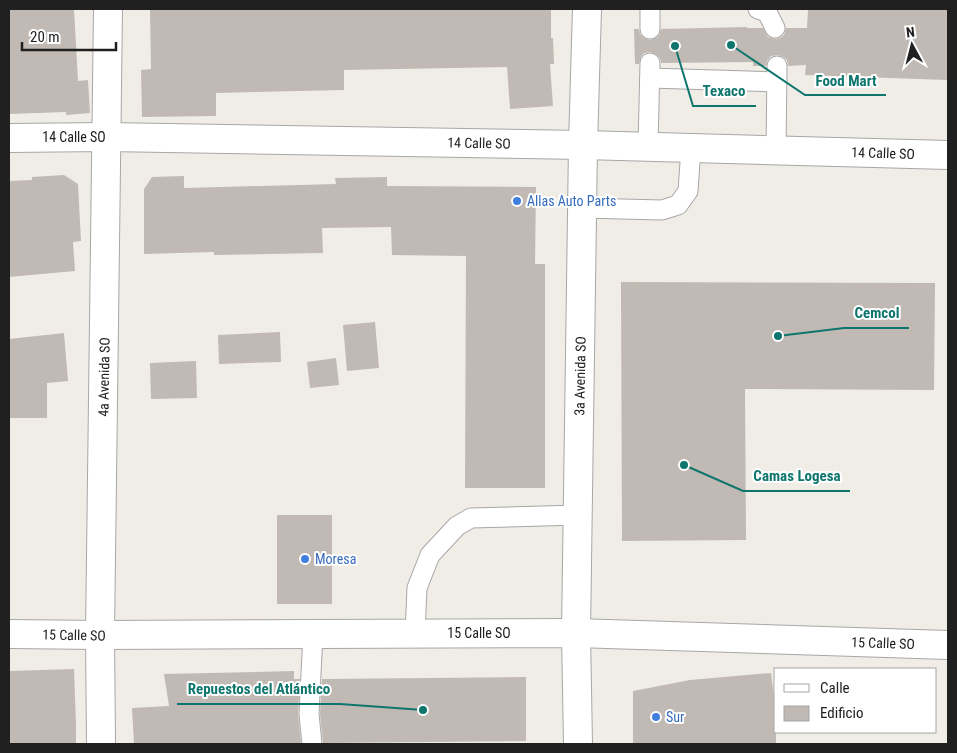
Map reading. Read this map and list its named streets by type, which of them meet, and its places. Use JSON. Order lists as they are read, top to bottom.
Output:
{
  "streets": {
    "street": [
      "14 Calle SO",
      "3a Avenida SO",
      "4a Avenida SO",
      "15 Calle SO"
    ]
  },
  "crossings": [
    ["14 Calle SO", "3a Avenida SO"],
    ["14 Calle SO", "4a Avenida SO"],
    ["3a Avenida SO", "15 Calle SO"],
    ["4a Avenida SO", "15 Calle SO"]
  ],
  "places": [
    "Food Mart",
    "Texaco",
    "Allas Auto Parts",
    "Cemcol",
    "Camas Logesa",
    "Moresa",
    "Repuestos del Atlántico",
    "Sur"
  ],
  "legend": ["Calle", "Edificio"],
  "scale_bar": "20 m",
  "north": "top"
}
